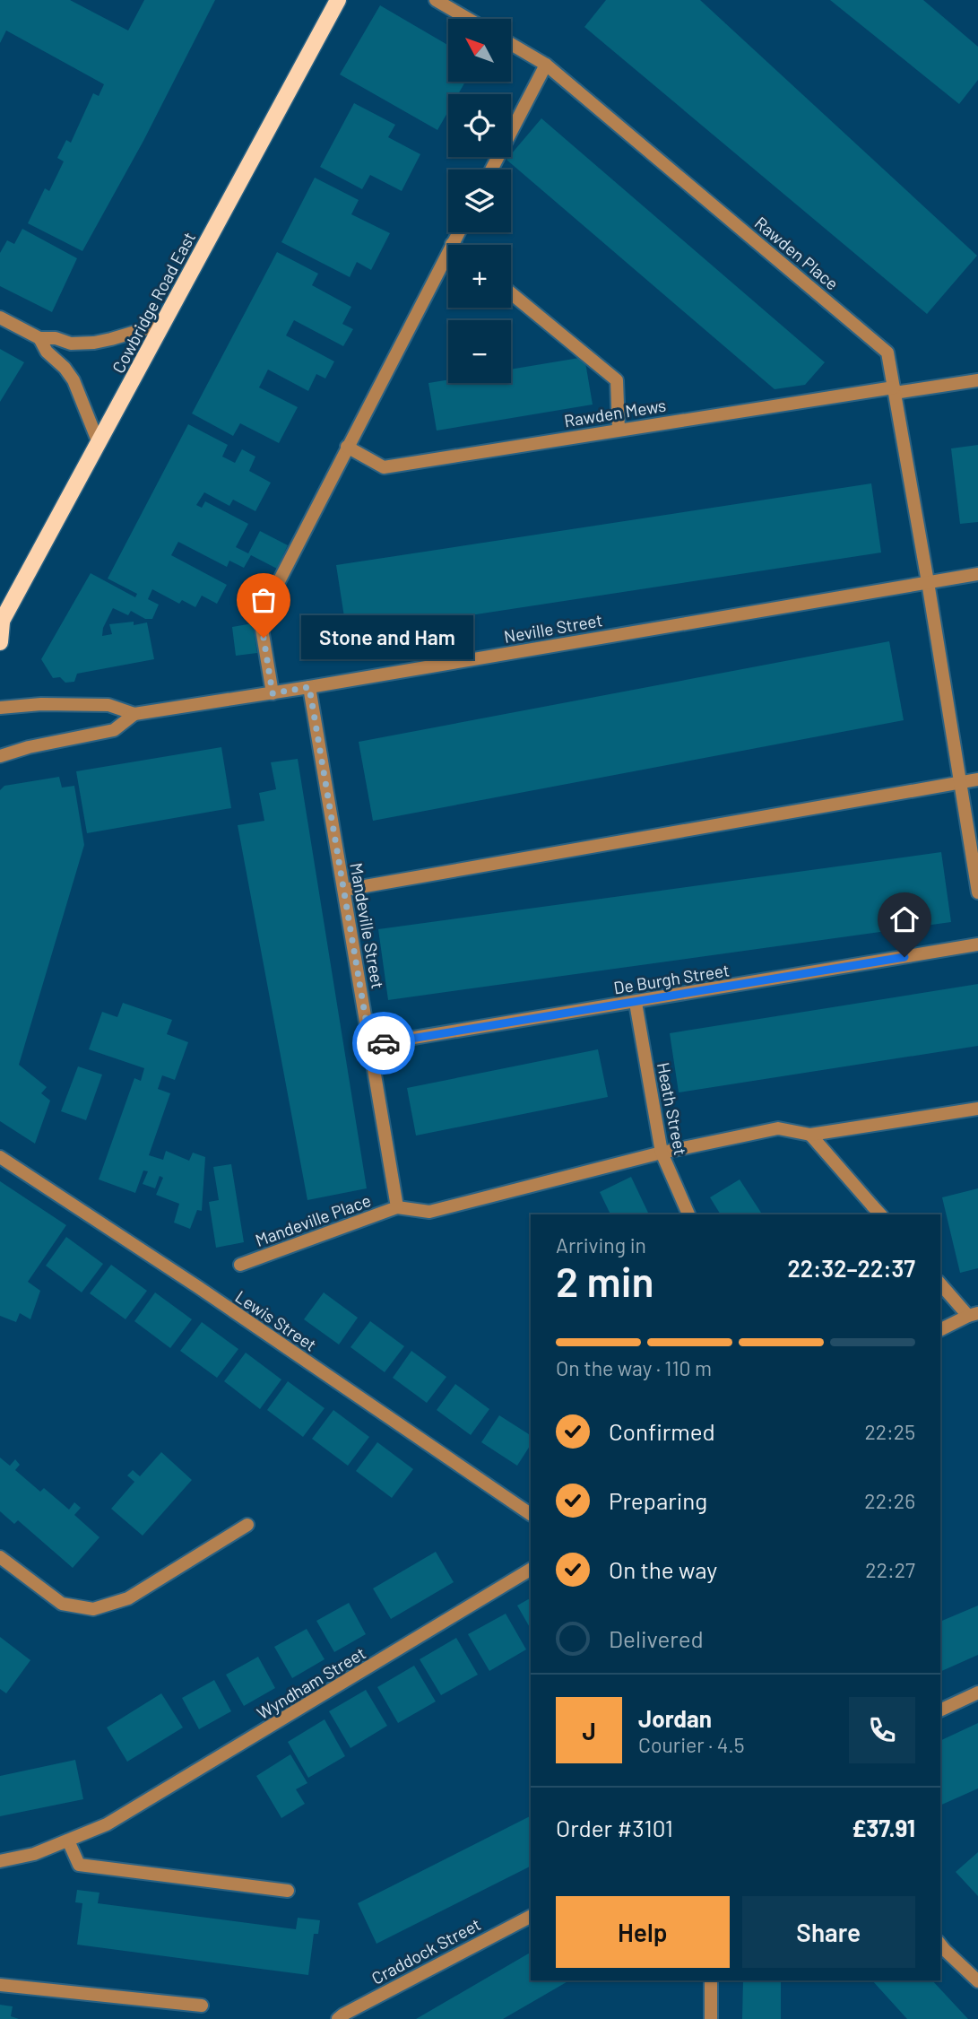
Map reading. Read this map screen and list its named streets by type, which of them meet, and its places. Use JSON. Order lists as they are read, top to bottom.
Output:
{
  "streets": {
    "main road": ["Cowbridge Road East"],
    "street": [
      "Rawden Place",
      "Rawden Mews",
      "Neville Street",
      "Mandeville Street",
      "De Burgh Street",
      "Heath Street",
      "Mandeville Place",
      "Lewis Street",
      "Wyndham Street",
      "Craddock Street"
    ]
  },
  "crossings": [
    ["Rawden Place", "Rawden Mews"],
    ["Rawden Place", "Neville Street"],
    ["Neville Street", "Mandeville Street"],
    ["Mandeville Street", "De Burgh Street"],
    ["Mandeville Street", "Mandeville Place"],
    ["De Burgh Street", "Heath Street"]
  ],
  "places": ["Stone and Ham"],
  "north": "top left",
  "page": {
    "map_buttons": ["+", "−"],
    "bubble": "Stone and Ham",
    "heading": ["2 min", "Arriving in", "22:32–22:37"],
    "panel": [
      "Jordan",
      "Courier · 4.5",
      "Order #3101",
      "£37.91"
    ],
    "bar": "On the way · 110 m",
    "list": [
      ["Confirmed", "22:25"],
      ["Preparing", "22:26"],
      ["On the way", "22:27"],
      "Delivered"
    ],
    "round": "J",
    "buttons": ["Help", "Share"]
  }
}
